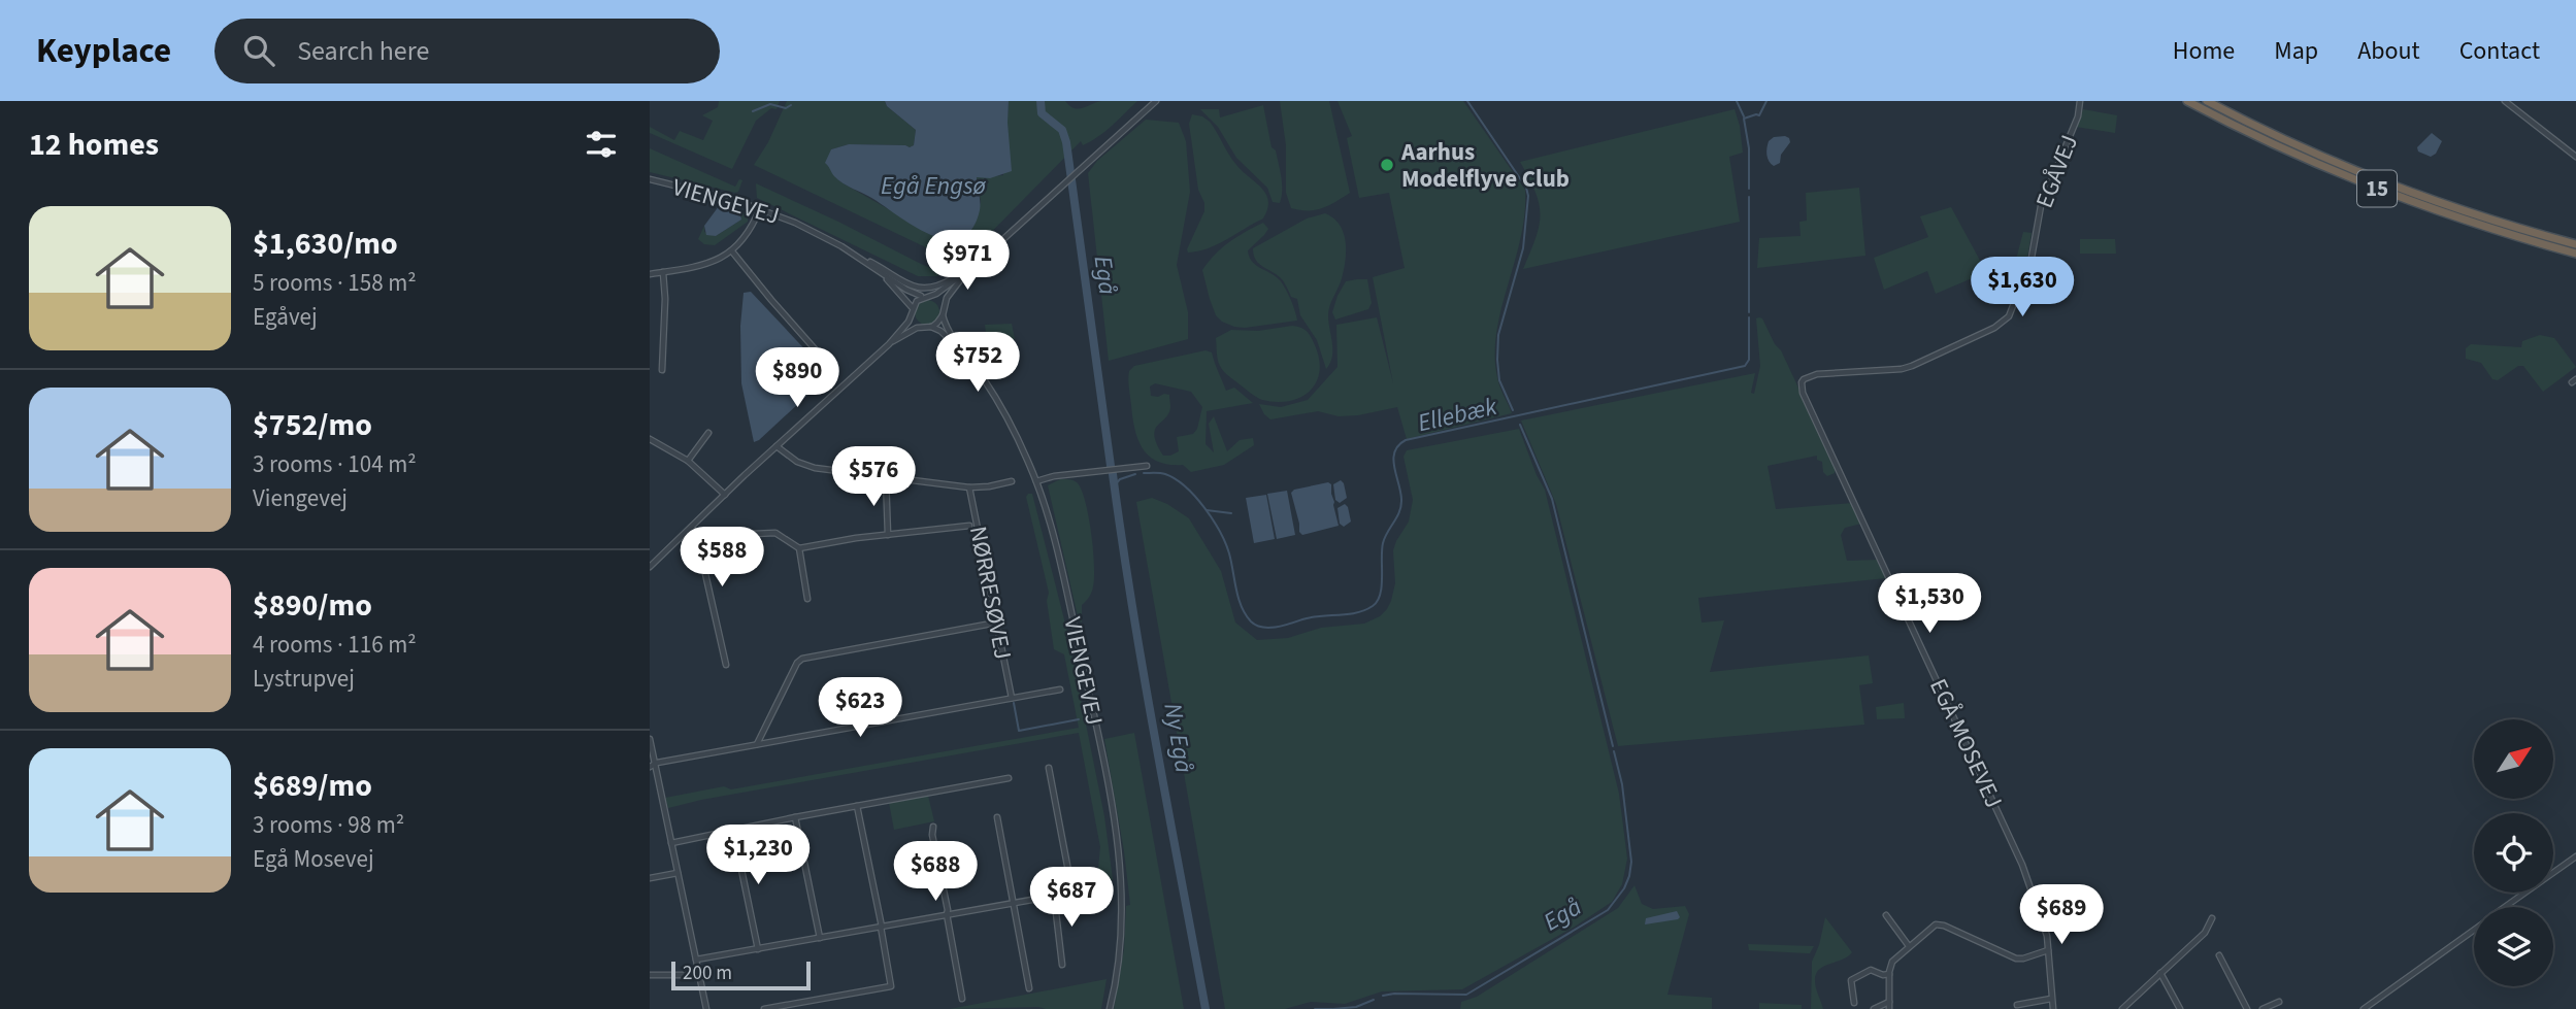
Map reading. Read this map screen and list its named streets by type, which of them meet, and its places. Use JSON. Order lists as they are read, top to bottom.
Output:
{
  "streets": {
    "highway": ["15"],
    "street": [
      "EGÅVEJ",
      "VIENGEVEJ",
      "NØRRESØVEJ",
      "EGÅ MOSEVEJ"
    ]
  },
  "crossings": [
    ["EGÅVEJ", "EGÅ MOSEVEJ"]
  ],
  "water": [
    "Egå Engsø",
    "Egå",
    "Ellebæk",
    "Ny Egå"
  ],
  "places": ["Aarhus Modelflyve Club"],
  "scale_bar": "200 m",
  "north": "top right",
  "page": {
    "header": "Keyplace",
    "search": "Search here",
    "nav": [
      "Home",
      "Map",
      "About",
      "Contact"
    ],
    "heading": "12 homes",
    "list": [
      {
        "name": "$1,630/mo",
        "note": "5 rooms · 158 m² · Egåvej"
      },
      {
        "name": "$752/mo",
        "note": "3 rooms · 104 m² · Viengevej"
      },
      {
        "name": "$890/mo",
        "note": "4 rooms · 116 m² · Lystrupvej"
      },
      {
        "name": "$689/mo",
        "note": "3 rooms · 98 m² · Egå Mosevej"
      }
    ],
    "price": [
      "$971",
      "$1,630",
      "$752",
      "$890",
      "$576",
      "$588",
      "$1,530",
      "$623",
      "$1,230",
      "$688",
      "$687",
      "$689"
    ],
    "scale": "200 m"
  }
}
